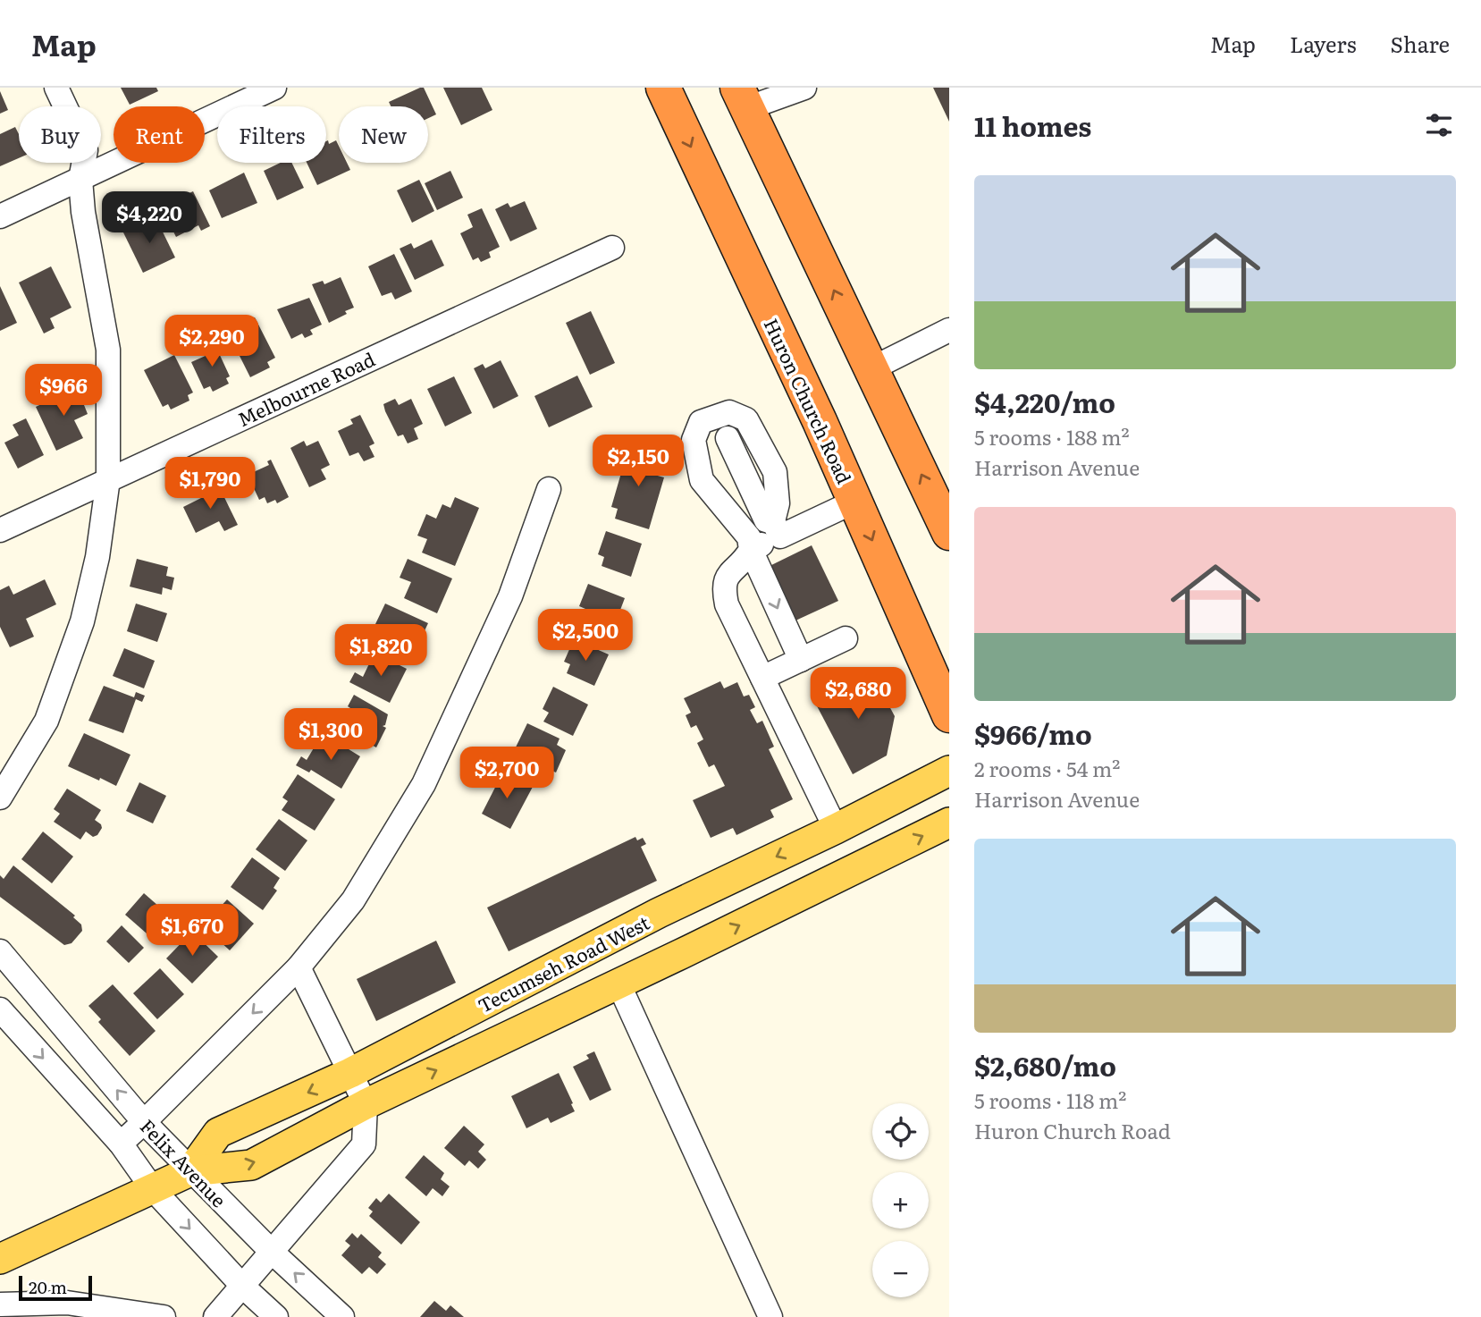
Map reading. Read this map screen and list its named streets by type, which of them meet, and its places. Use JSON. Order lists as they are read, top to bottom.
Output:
{
  "streets": {
    "highway": ["Huron Church Road"],
    "main road": ["Tecumseh Road West"],
    "street": ["Melbourne Road", "Felix Avenue"]
  },
  "crossings": [
    ["Tecumseh Road West", "Felix Avenue"]
  ],
  "scale_bar": "20 m",
  "page": {
    "header": "Map",
    "nav": ["Map", "Layers", "Share"],
    "heading": "11 homes",
    "chip": [
      "Buy",
      "Rent",
      "Filters",
      "New"
    ],
    "list": [
      {
        "name": "$4,220/mo",
        "note": "5 rooms · 188 m² · Harrison Avenue"
      },
      {
        "name": "$966/mo",
        "note": "2 rooms · 54 m² · Harrison Avenue"
      },
      {
        "name": "$2,680/mo",
        "note": "5 rooms · 118 m² · Huron Church Road"
      }
    ],
    "price": [
      "$4,220",
      "$2,290",
      "$966",
      "$2,150",
      "$1,790",
      "$2,500",
      "$1,820",
      "$2,680",
      "$1,300",
      "$2,700",
      "$1,670"
    ],
    "map_buttons": ["+", "−"],
    "scale": "20 m"
  }
}
